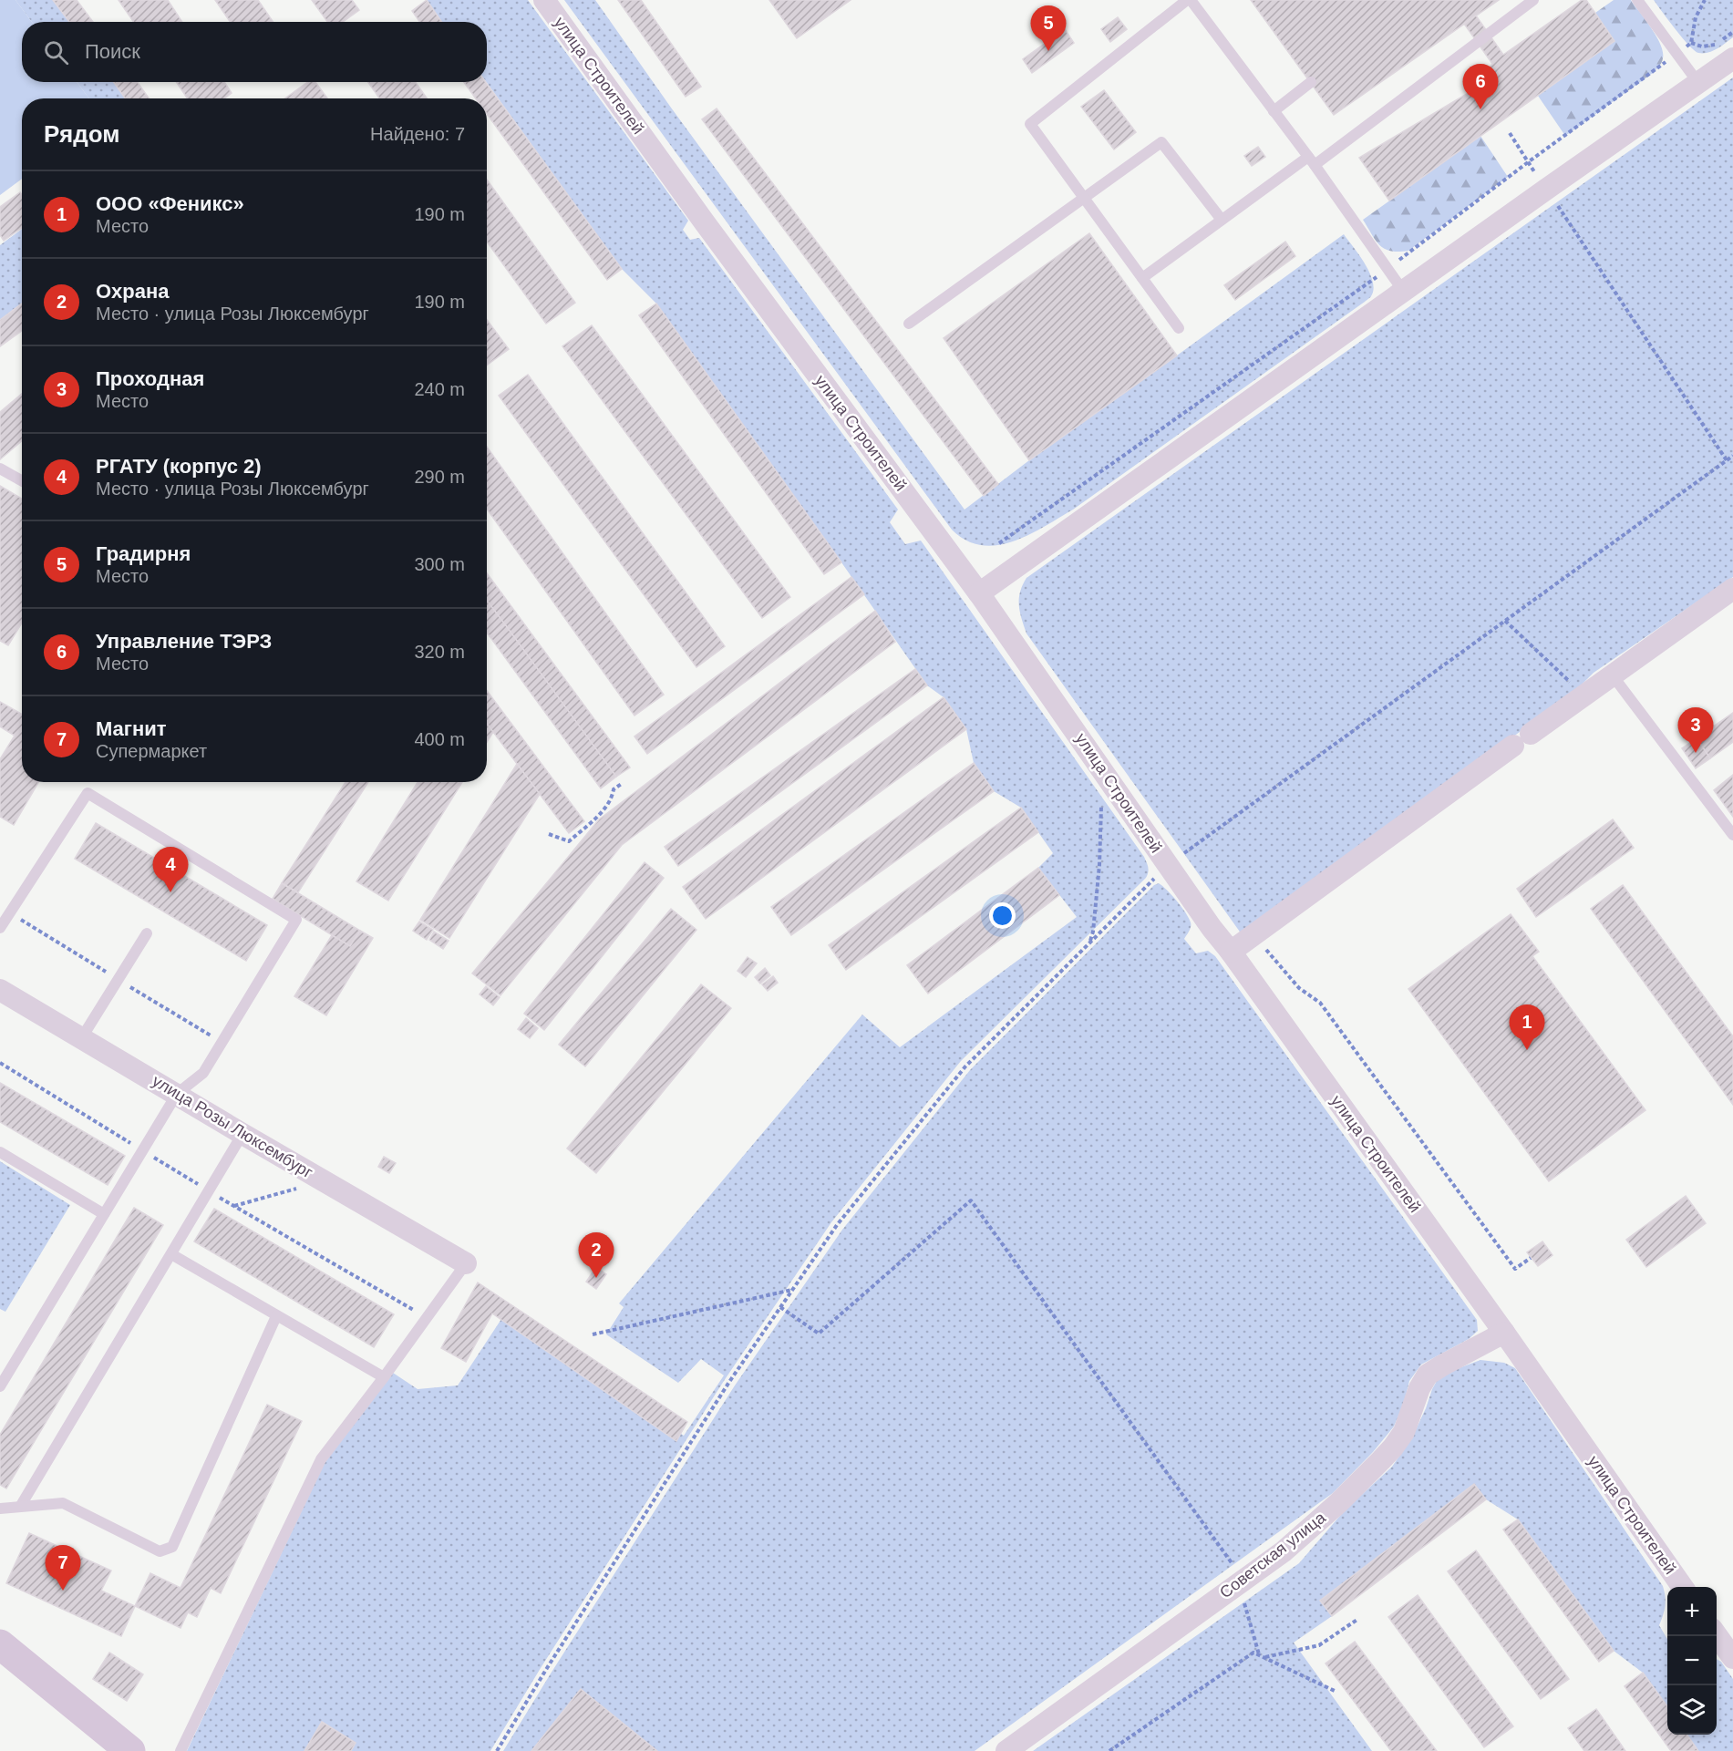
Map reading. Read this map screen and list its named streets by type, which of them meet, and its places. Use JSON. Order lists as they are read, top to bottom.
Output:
{
  "streets": {
    "street": ["улица Строителей", "улица Розы Люксембург", "Советская улица"]
  },
  "crossings": [
    ["улица Строителей", "Советская улица"]
  ],
  "page": {
    "pins": [
      "5",
      "6",
      "3",
      "4",
      "1",
      "2",
      "7"
    ],
    "search": "Поиск",
    "heading": ["Рядом", "Найдено: 7"],
    "list": [
      {
        "mark": "1",
        "name": "ООО «Феникс»",
        "note": "Место",
        "value": "190 m"
      },
      {
        "mark": "2",
        "name": "Охрана",
        "note": "Место · улица Розы Люксембург",
        "value": "190 m"
      },
      {
        "mark": "3",
        "name": "Проходная",
        "note": "Место",
        "value": "240 m"
      },
      {
        "mark": "4",
        "name": "РГАТУ (корпус 2)",
        "note": "Место · улица Розы Люксембург",
        "value": "290 m"
      },
      {
        "mark": "5",
        "name": "Градирня",
        "note": "Место",
        "value": "300 m"
      },
      {
        "mark": "6",
        "name": "Управление ТЭРЗ",
        "note": "Место",
        "value": "320 m"
      },
      {
        "mark": "7",
        "name": "Магнит",
        "note": "Супермаркет",
        "value": "400 m"
      }
    ],
    "map_buttons": ["+", "−"]
  }
}
